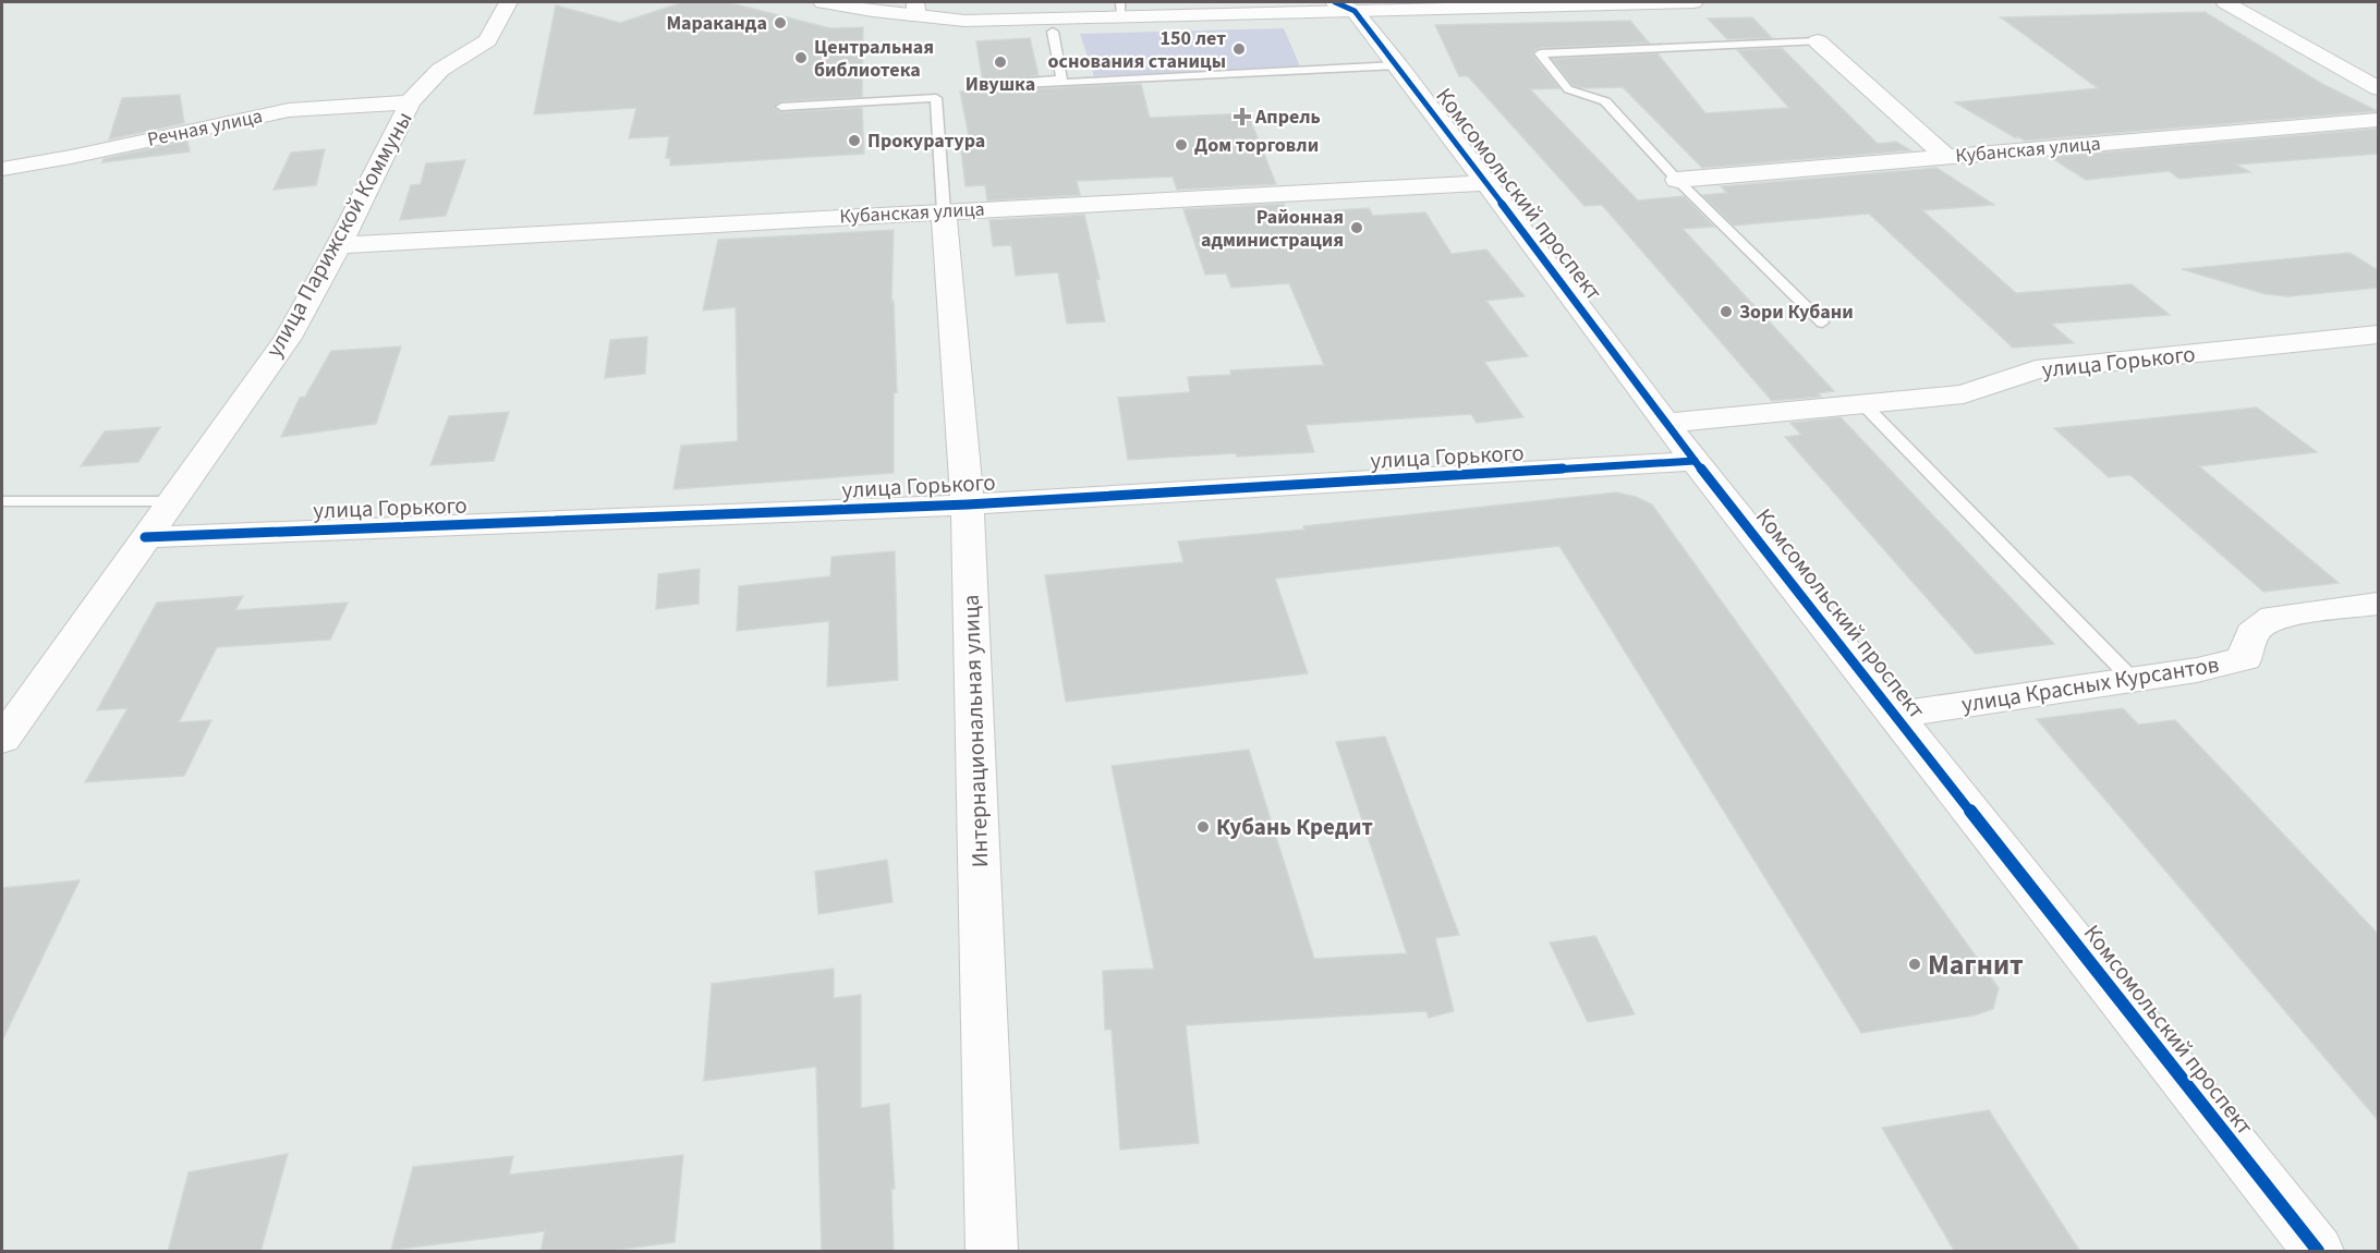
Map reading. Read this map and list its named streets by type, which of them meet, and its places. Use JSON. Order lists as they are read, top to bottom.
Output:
{
  "streets": {
    "street": [
      "Речная улица",
      "Кубанская улица",
      "Комсомольский проспект",
      "улица Парижской Коммуны",
      "улица Горького",
      "улица Красных Курсантов",
      "Интернациональная улица"
    ]
  },
  "crossings": [
    ["Речная улица", "улица Парижской Коммуны"],
    ["Кубанская улица", "Комсомольский проспект"],
    ["Кубанская улица", "улица Парижской Коммуны"],
    ["Кубанская улица", "Интернациональная улица"],
    ["Комсомольский проспект", "улица Горького"],
    ["Комсомольский проспект", "улица Красных Курсантов"],
    ["улица Парижской Коммуны", "улица Горького"],
    ["улица Горького", "Интернациональная улица"]
  ],
  "places": {
    "other": [
      "Мараканда",
      "150 лет основания станицы",
      "Центральная библиотека",
      "Ивушка",
      "Прокуратура",
      "Дом торговли",
      "Районная администрация",
      "Зори Кубани",
      "Кубань Кредит",
      "Магнит"
    ],
    "health": ["Апрель"]
  }
}
